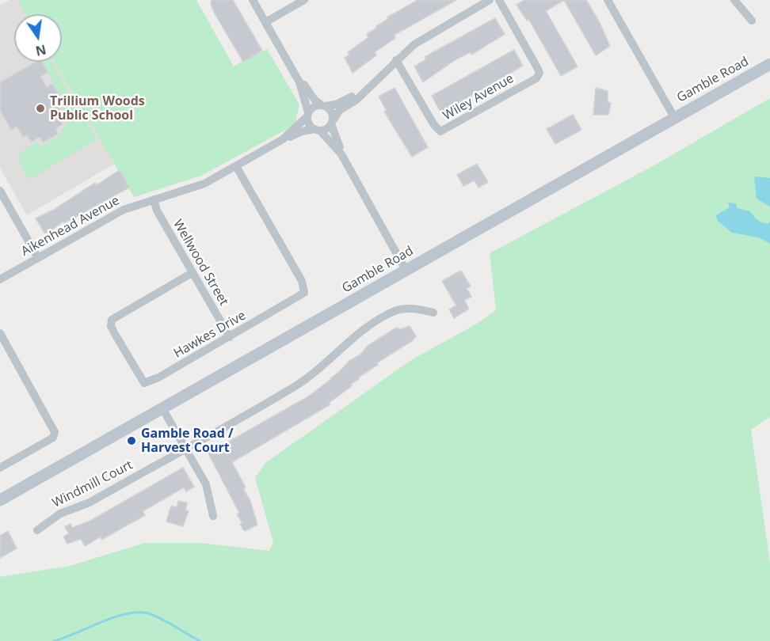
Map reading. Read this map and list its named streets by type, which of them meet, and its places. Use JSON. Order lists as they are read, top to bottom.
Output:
{
  "streets": {
    "main road": ["Gamble Road"],
    "street": [
      "Wiley Avenue",
      "Aikenhead Avenue",
      "Wellwood Street",
      "Hawkes Drive",
      "Windmill Court"
    ]
  },
  "crossings": [
    ["Aikenhead Avenue", "Wellwood Street"],
    ["Aikenhead Avenue", "Hawkes Drive"],
    ["Wellwood Street", "Hawkes Drive"]
  ],
  "places": ["Trillium Woods Public School", "Gamble Road / Harvest Court"],
  "north": "bottom"
}
